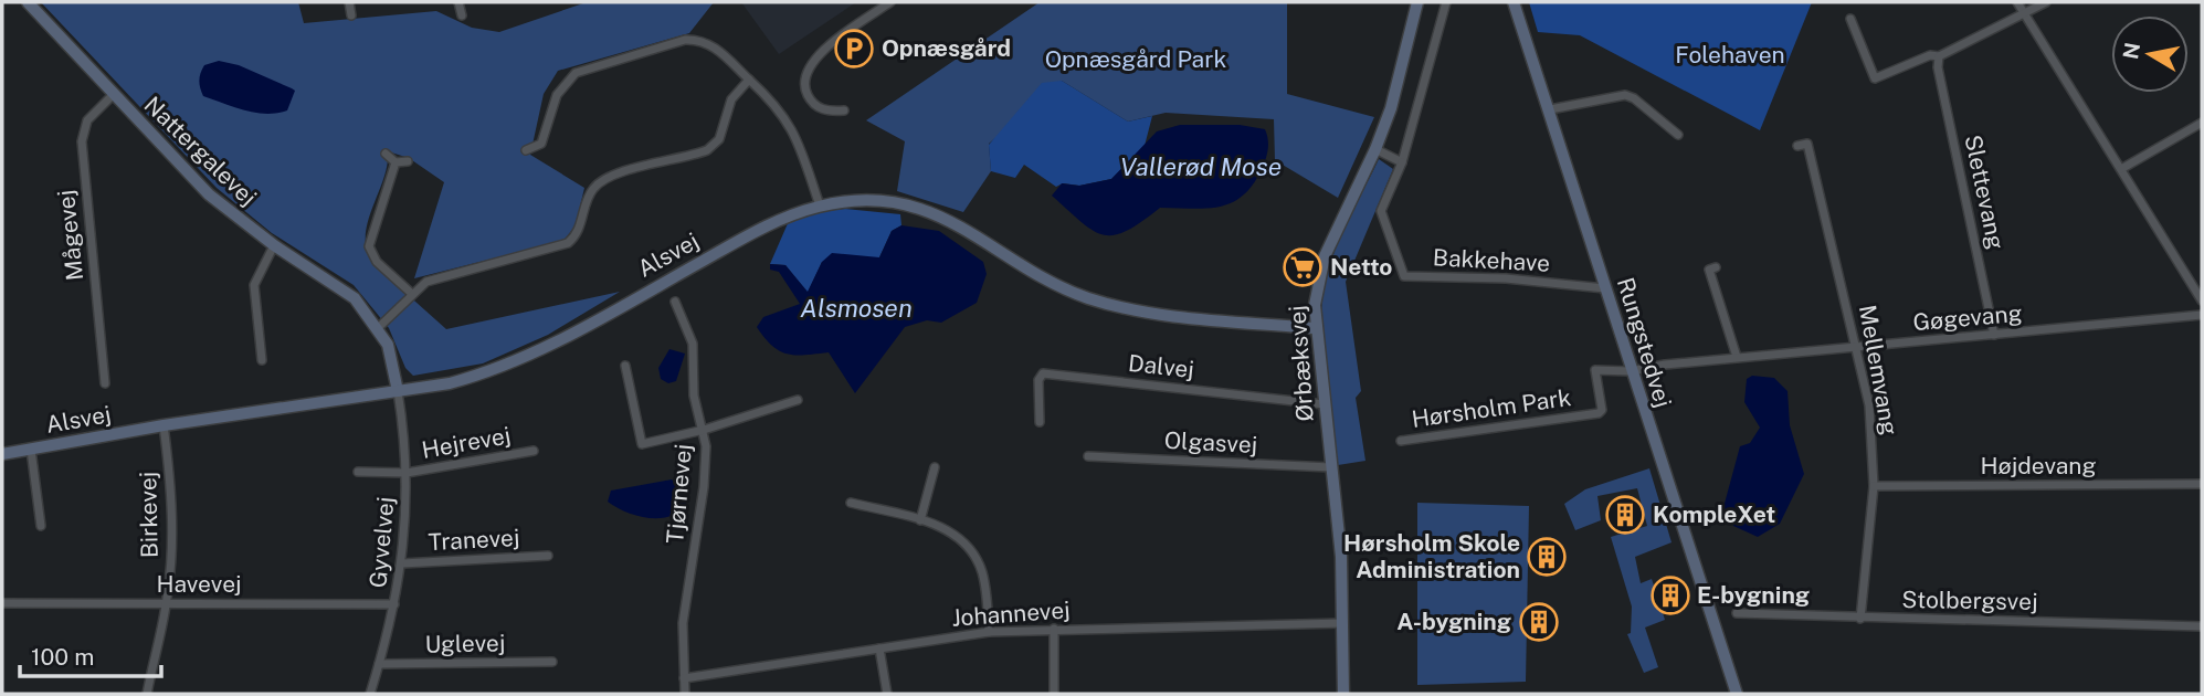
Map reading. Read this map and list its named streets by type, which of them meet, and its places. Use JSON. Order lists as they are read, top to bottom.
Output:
{
  "streets": {
    "street": [
      "Nattergalevej",
      "Slettevang",
      "Mågevej",
      "Alsvej",
      "Bakkehave",
      "Gøgevang",
      "Rungstedvej",
      "Ørbæksvej",
      "Dalvej",
      "Mellemvang",
      "Hørsholm Park",
      "Hejrevej",
      "Olgasvej",
      "Højdevang",
      "Tjørnevej",
      "Birkevej",
      "Tranevej",
      "Gyvelvej",
      "Havevej",
      "Stolbergsvej",
      "Johannevej",
      "Uglevej"
    ]
  },
  "crossings": [
    ["Nattergalevej", "Mågevej"],
    ["Nattergalevej", "Alsvej"],
    ["Nattergalevej", "Gyvelvej"],
    ["Slettevang", "Gøgevang"],
    ["Alsvej", "Ørbæksvej"],
    ["Alsvej", "Birkevej"],
    ["Alsvej", "Gyvelvej"],
    ["Bakkehave", "Rungstedvej"],
    ["Gøgevang", "Rungstedvej"],
    ["Gøgevang", "Mellemvang"],
    ["Gøgevang", "Hørsholm Park"],
    ["Rungstedvej", "Hørsholm Park"],
    ["Ørbæksvej", "Dalvej"],
    ["Ørbæksvej", "Olgasvej"],
    ["Ørbæksvej", "Johannevej"],
    ["Mellemvang", "Højdevang"],
    ["Mellemvang", "Stolbergsvej"],
    ["Hejrevej", "Gyvelvej"],
    ["Tjørnevej", "Johannevej"],
    ["Birkevej", "Havevej"],
    ["Tranevej", "Gyvelvej"],
    ["Gyvelvej", "Havevej"],
    ["Gyvelvej", "Uglevej"]
  ],
  "water": ["Vallerød Mose", "Alsmosen"],
  "parks": ["Folehaven", "Opnæsgård Park"],
  "places": {
    "parking": ["Opnæsgård"],
    "supermarket": ["Netto"],
    "building": [
      "KompleXet",
      "Hørsholm Skole Administration",
      "E-bygning",
      "A-bygning"
    ]
  },
  "scale_bar": "100 m",
  "north": "left"
}
